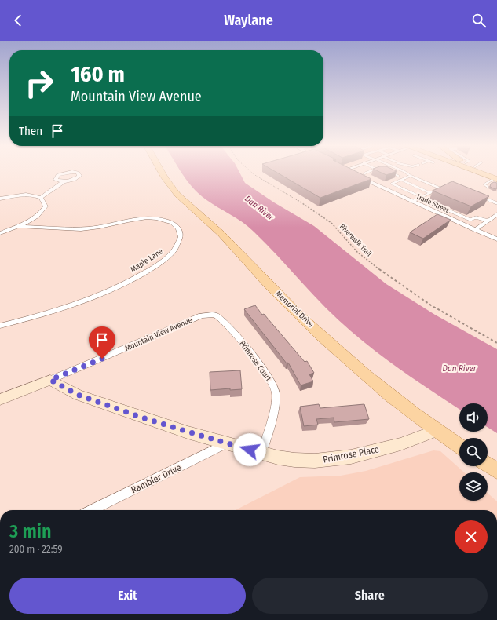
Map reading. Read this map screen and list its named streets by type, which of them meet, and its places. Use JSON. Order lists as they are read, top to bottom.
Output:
{
  "streets": {
    "main road": ["Memorial Drive"],
    "street": [
      "Trade Street",
      "Maple Lane",
      "Mountain View Avenue",
      "Primrose Court",
      "Primrose Place",
      "Rambler Drive"
    ],
    "path": ["Riverwalk Trail"]
  },
  "crossings": [
    ["Memorial Drive", "Primrose Place"],
    ["Mountain View Avenue", "Primrose Court"],
    ["Mountain View Avenue", "Primrose Place"],
    ["Primrose Court", "Primrose Place"],
    ["Primrose Place", "Rambler Drive"]
  ],
  "water": ["Dan River"],
  "page": {
    "header": "Waylane",
    "turn": ["160 m", "Mountain View Avenue"],
    "then": "Then",
    "heading": ["3 min", "200 m · 22:59"],
    "buttons": ["Exit", "Share"]
  }
}
